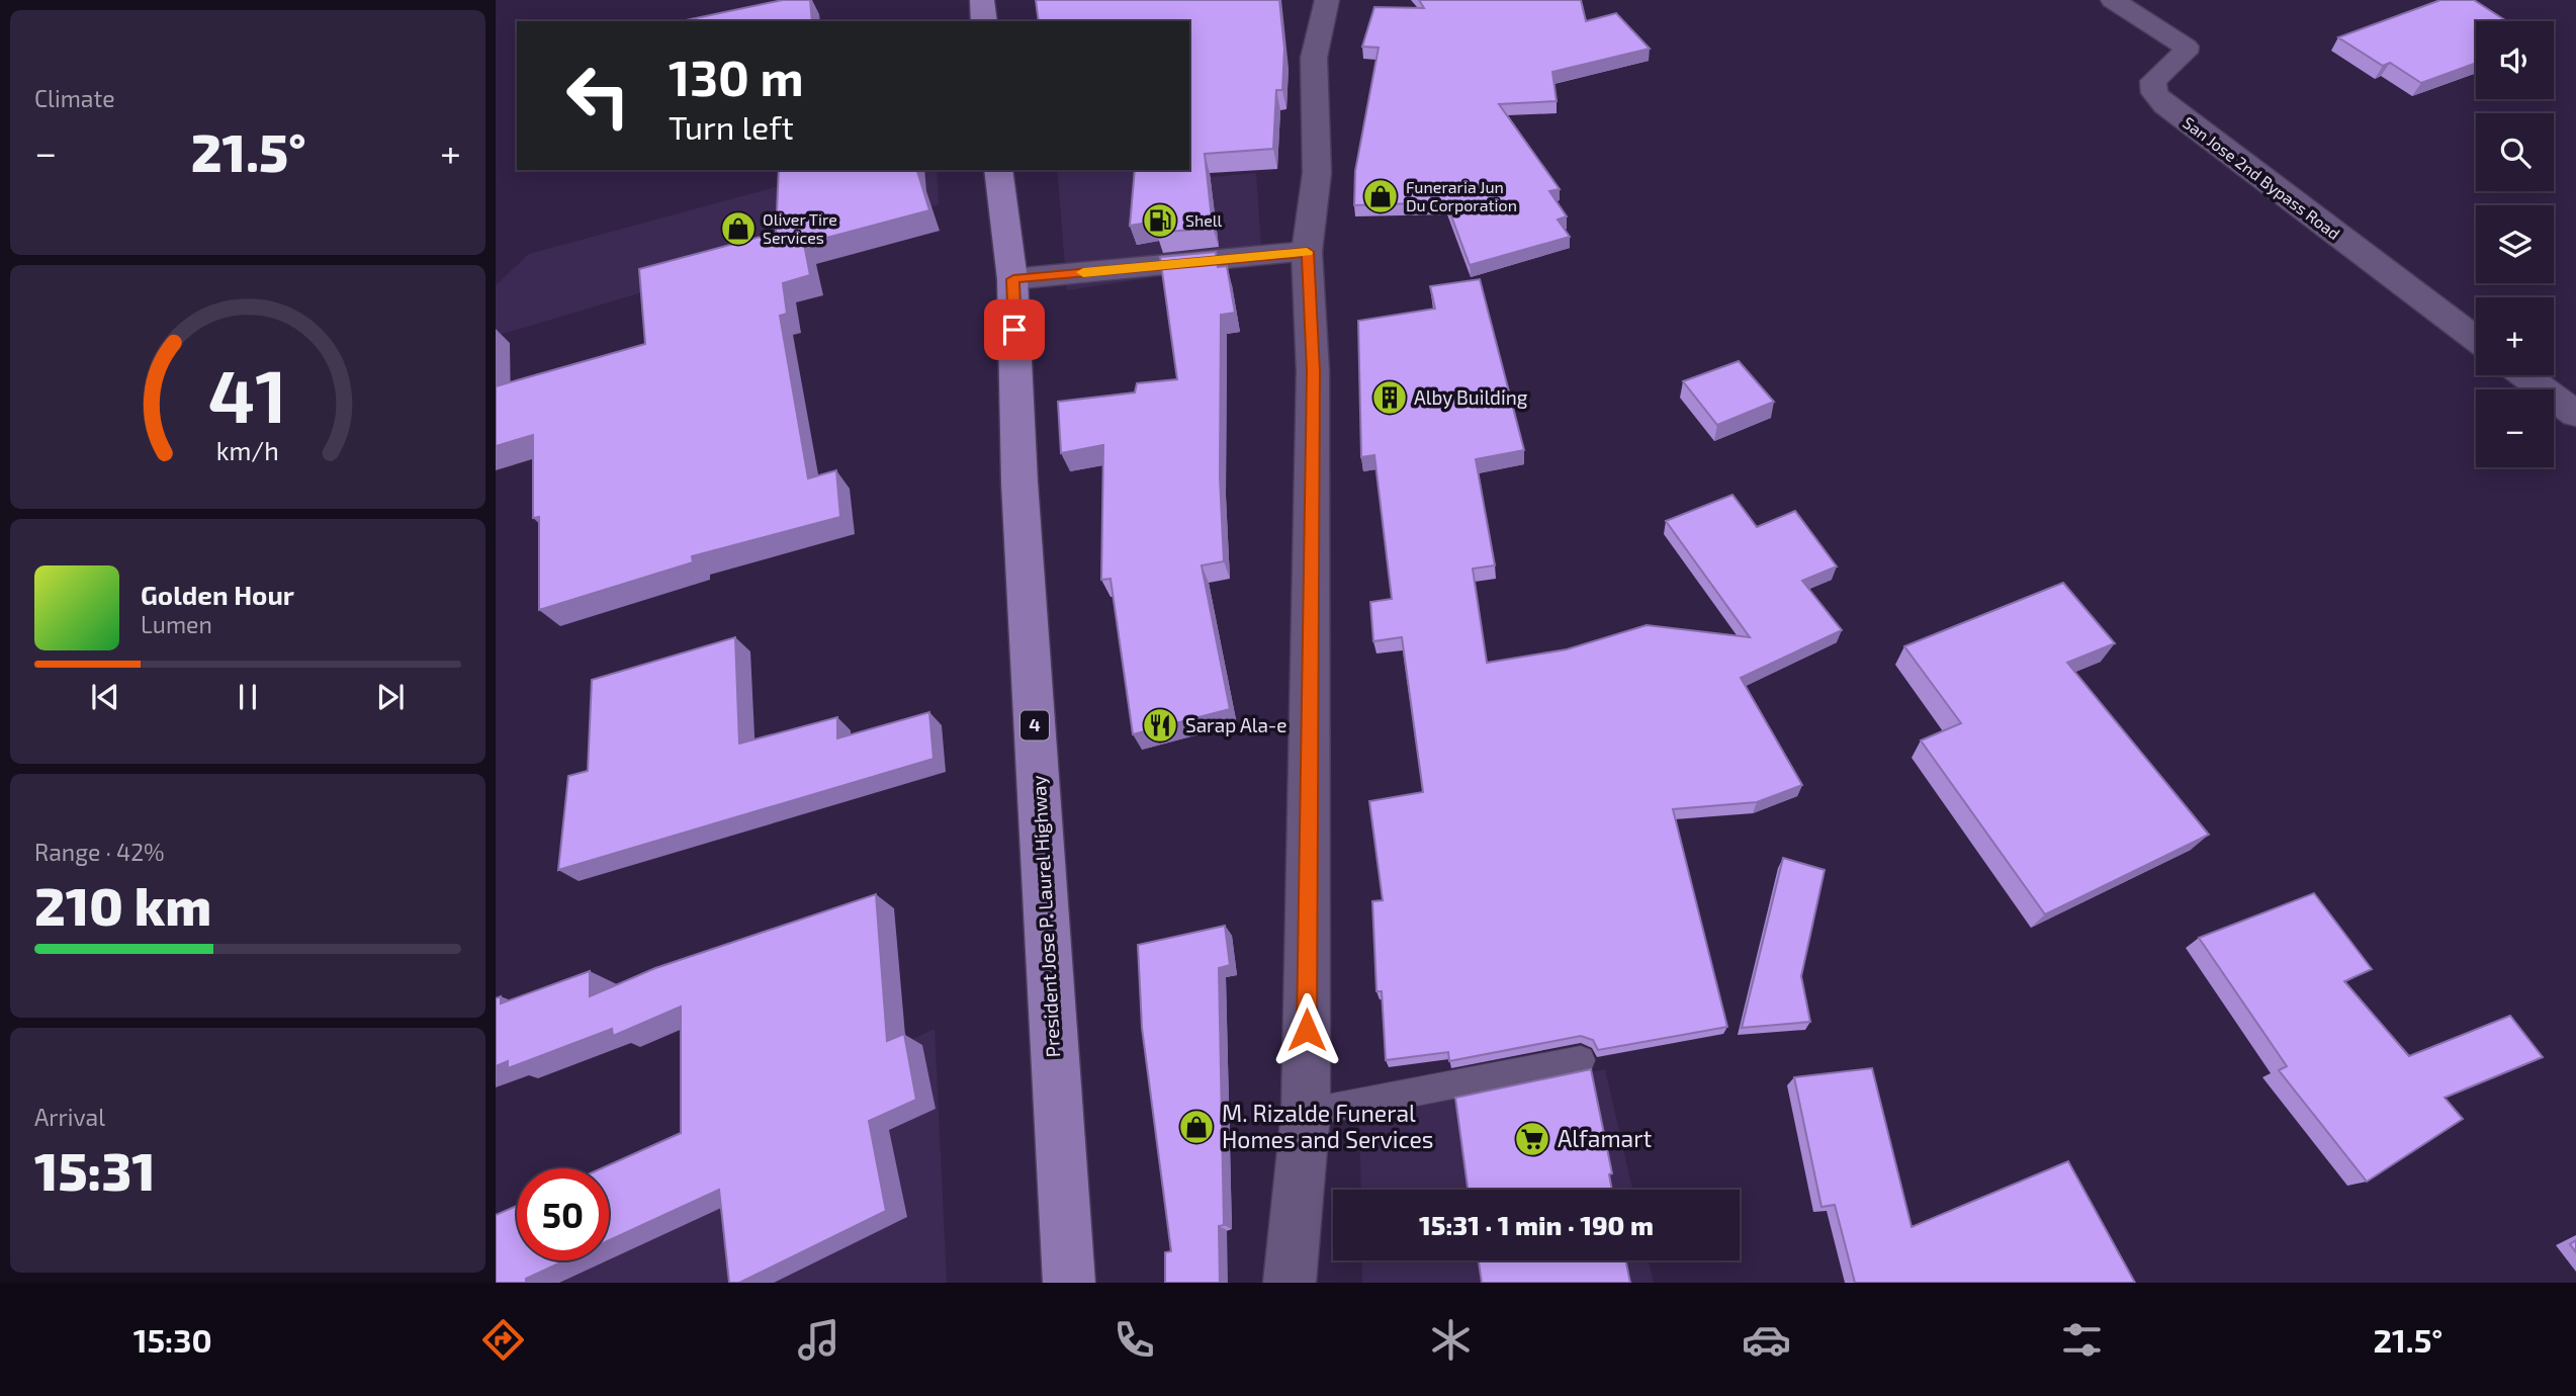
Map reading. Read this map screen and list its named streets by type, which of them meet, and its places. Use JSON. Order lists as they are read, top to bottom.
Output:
{
  "streets": {
    "highway": ["4", "President Jose P. Laurel Highway"],
    "main road": ["San Jose 2nd Bypass Road"]
  },
  "places": {
    "shop": ["Funeraria Jun Du Corporation", "Oliver Tire Services", "M. Rizalde Funeral Homes and Services"],
    "fuel station": ["Shell"],
    "building": ["Alby Building"],
    "restaurant": ["Sarap Ala-e"],
    "supermarket": ["Alfamart"]
  },
  "page": {
    "tile": [
      "Climate",
      ["Range · 42%", "210 km"],
      ["Arrival", "15:31"]
    ],
    "map_buttons": ["+", "−"],
    "turn": ["130 m", "Turn left"],
    "heat": ["−", "21.5°", "+"],
    "song": ["Golden Hour", "Lumen"],
    "limit": "50",
    "trip": "15:31 · 1 min · 190 m",
    "tabs": ["15:30", "21.5°"],
    "gauge": ["41", "km/h"]
  }
}
